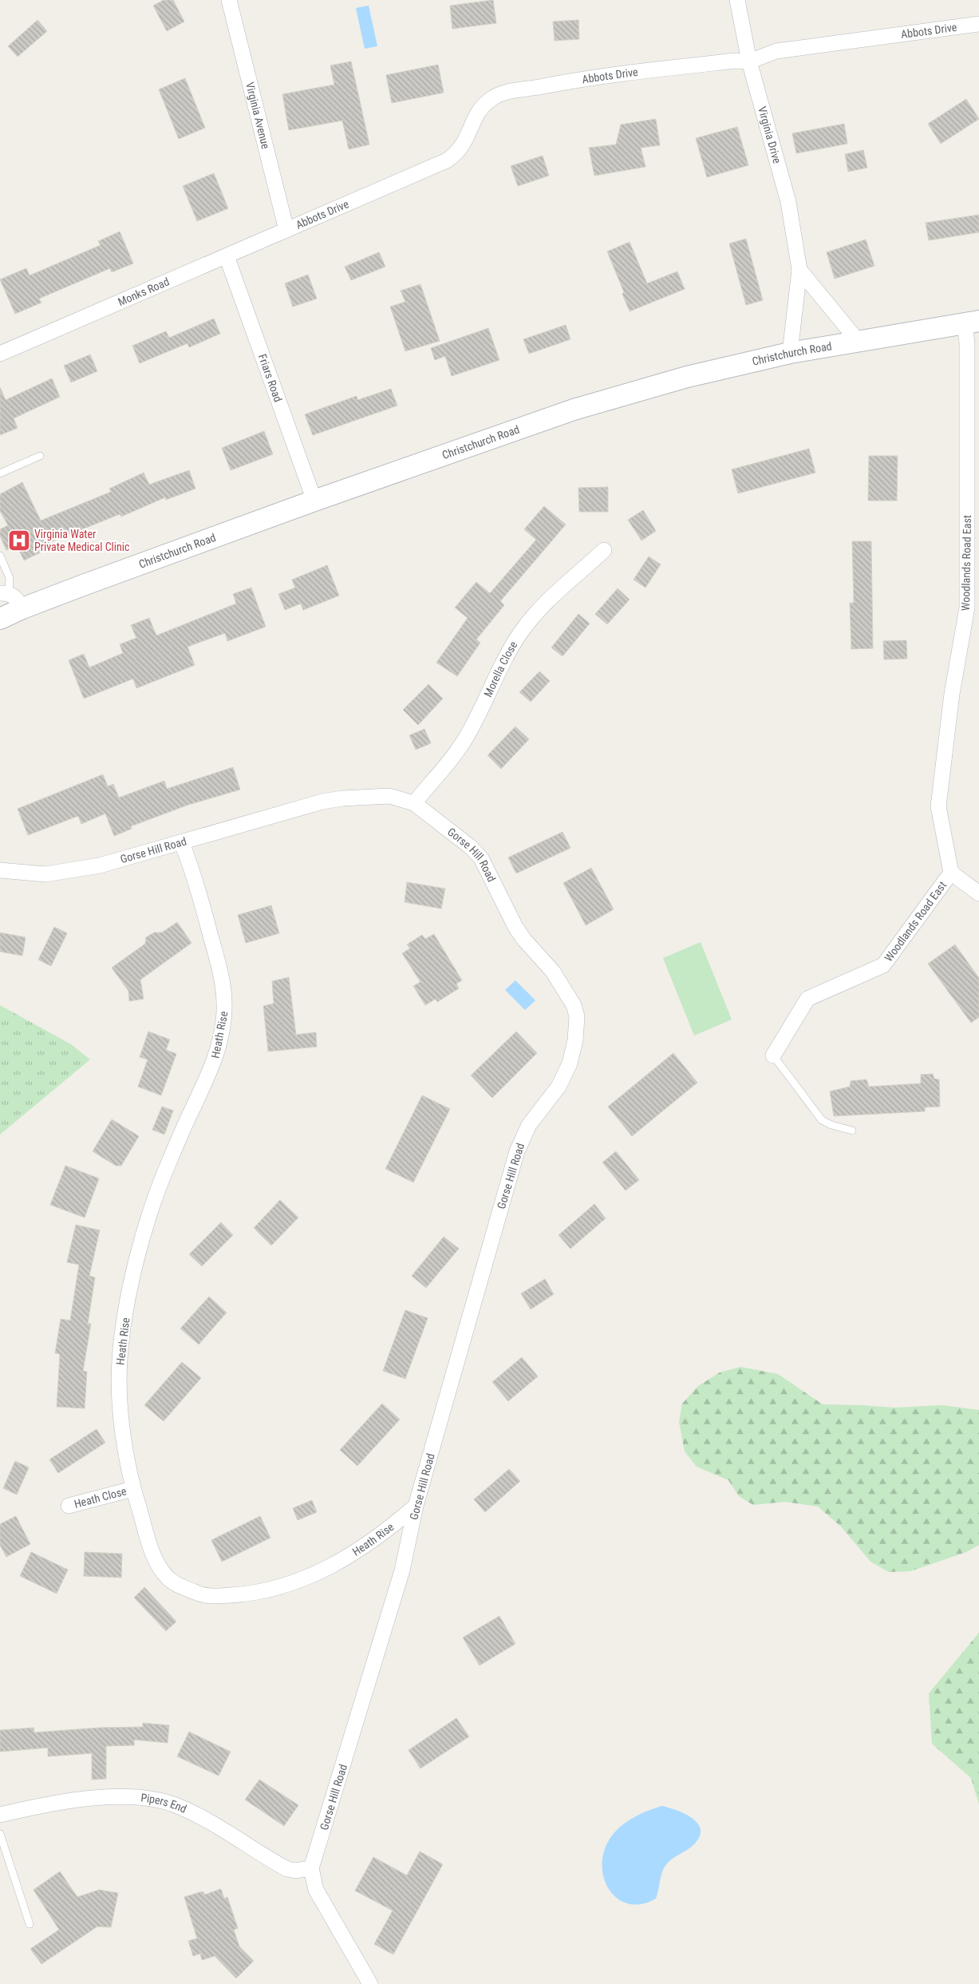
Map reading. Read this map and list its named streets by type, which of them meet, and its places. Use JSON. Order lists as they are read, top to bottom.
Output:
{
  "streets": {
    "main road": ["Christchurch Road"],
    "street": [
      "Abbots Drive",
      "Virginia Avenue",
      "Virginia Drive",
      "Monks Road",
      "Friars Road",
      "Woodlands Road East",
      "Morella Close",
      "Gorse Hill Road",
      "Heath Rise",
      "Heath Close",
      "Pipers End"
    ]
  },
  "crossings": [
    ["Abbots Drive", "Virginia Avenue"],
    ["Abbots Drive", "Virginia Drive"],
    ["Abbots Drive", "Monks Road"],
    ["Virginia Avenue", "Monks Road"],
    ["Virginia Drive", "Christchurch Road"],
    ["Monks Road", "Friars Road"],
    ["Christchurch Road", "Friars Road"],
    ["Christchurch Road", "Woodlands Road East"],
    ["Morella Close", "Gorse Hill Road"],
    ["Gorse Hill Road", "Heath Rise"],
    ["Gorse Hill Road", "Pipers End"],
    ["Heath Rise", "Heath Close"]
  ],
  "places": {
    "hospital": ["Virginia Water Private Medical Clinic"]
  }
}
